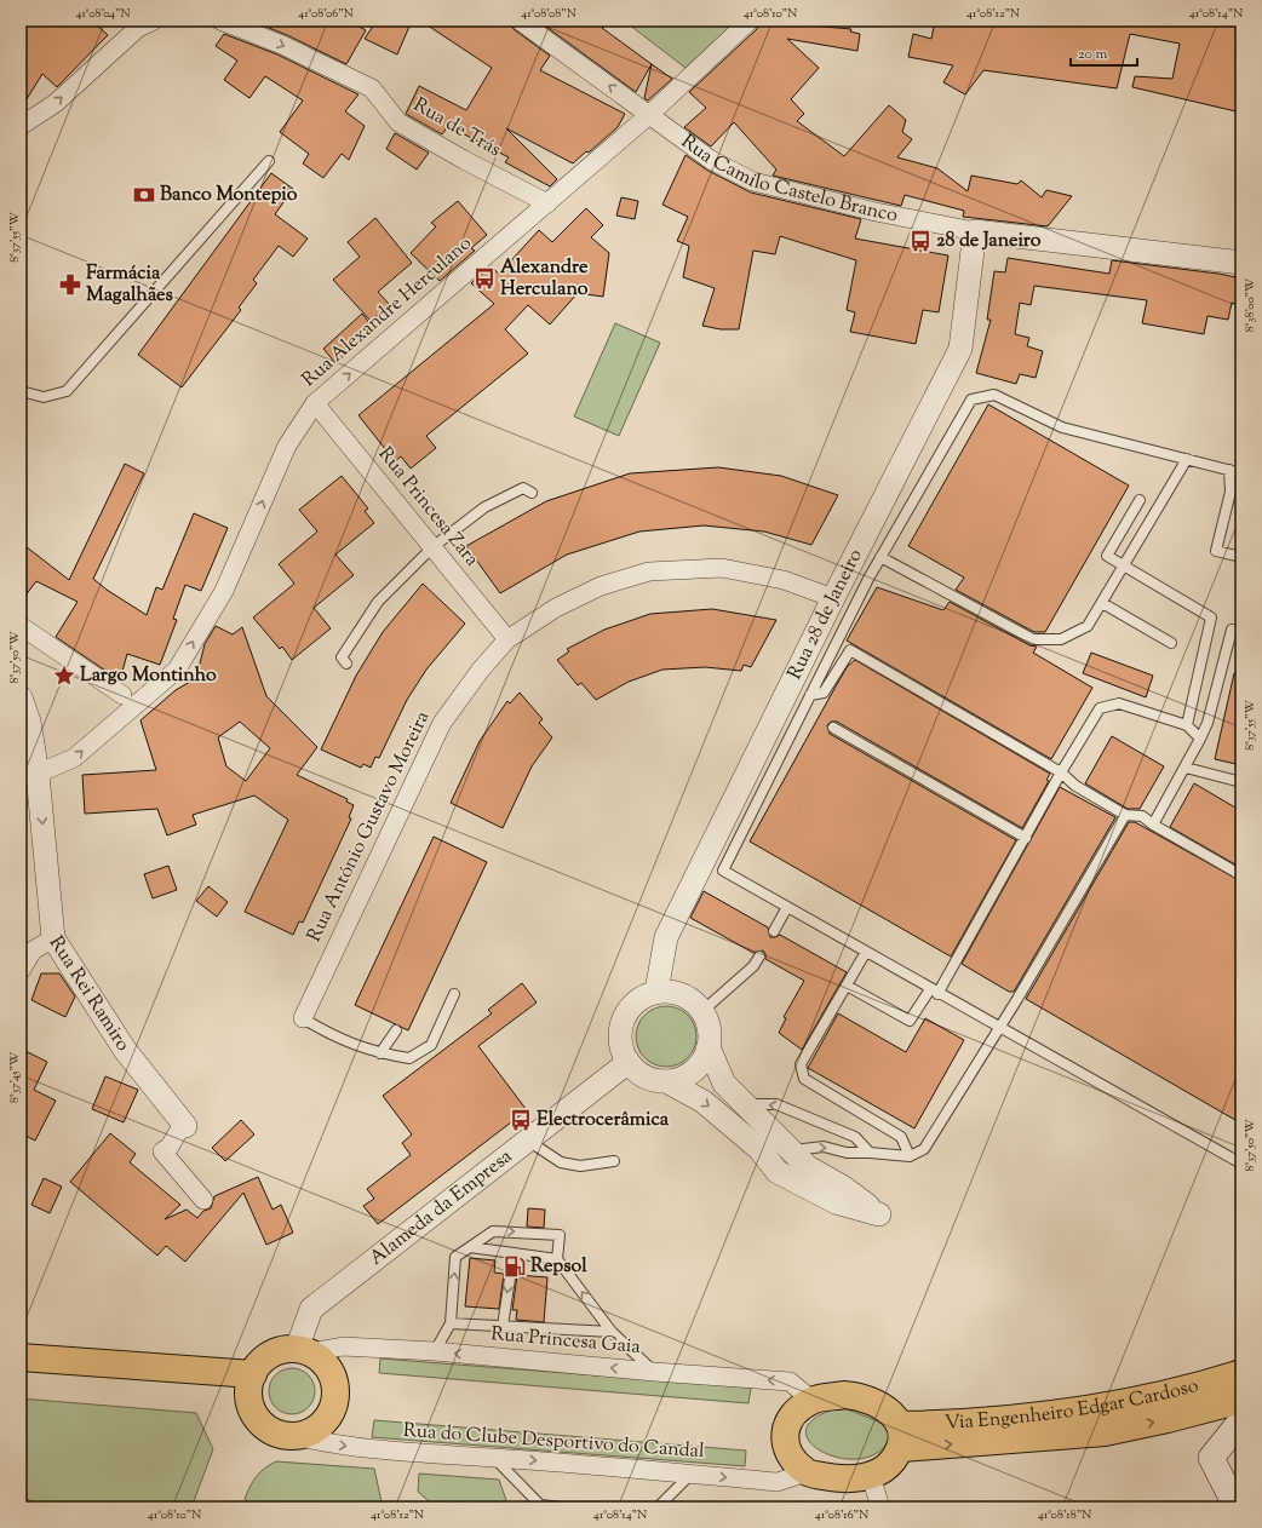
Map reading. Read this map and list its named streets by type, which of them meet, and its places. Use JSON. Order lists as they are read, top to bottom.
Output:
{
  "streets": {
    "main road": ["Via Engenheiro Edgar Cardoso"],
    "street": [
      "Rua de Trás",
      "Rua Camilo Castelo Branco",
      "Rua Alexandre Herculano",
      "Rua Princesa Zara",
      "Rua 28 de Janeiro",
      "Rua António Gustavo Moreira",
      "Rua Rei Ramiro",
      "Alameda da Empresa",
      "Rua Princesa Gaia",
      "Rua do Clube Desportivo do Candal"
    ]
  },
  "crossings": [
    ["Rua de Trás", "Rua Alexandre Herculano"],
    ["Rua Camilo Castelo Branco", "Rua Alexandre Herculano"],
    ["Rua Camilo Castelo Branco", "Rua 28 de Janeiro"],
    ["Rua Alexandre Herculano", "Rua Princesa Zara"],
    ["Rua Alexandre Herculano", "Rua Rei Ramiro"],
    ["Rua Princesa Zara", "Rua António Gustavo Moreira"],
    ["Rua 28 de Janeiro", "Rua António Gustavo Moreira"],
    ["Rua 28 de Janeiro", "Alameda da Empresa"],
    ["Alameda da Empresa", "Rua Princesa Gaia"],
    ["Alameda da Empresa", "Rua do Clube Desportivo do Candal"],
    ["Rua Princesa Gaia", "Via Engenheiro Edgar Cardoso"],
    ["Rua Princesa Gaia", "Rua do Clube Desportivo do Candal"],
    ["Via Engenheiro Edgar Cardoso", "Rua do Clube Desportivo do Candal"]
  ],
  "one_way": [
    "Rua de Trás",
    "Rua Alexandre Herculano",
    "Rua Princesa Gaia",
    "Rua do Clube Desportivo do Candal"
  ],
  "places": {
    "bank": ["Banco Montepio"],
    "bus stop": ["28 de Janeiro", "Alexandre Herculano", "Electrocerâmica"],
    "pharmacy": ["Farmácia Magalhães"],
    "place": ["Largo Montinho"],
    "fuel station": ["Repsol"]
  },
  "scale_bar": "20 m",
  "coordinates": [
    "41°08'04\"N",
    "41°08'06\"N",
    "41°08'08\"N",
    "41°08'10\"N",
    "41°08'12\"N",
    "41°08'14\"N",
    "8°37'55\"W",
    "8°38'00\"W",
    "8°37'50\"W",
    "8°37'45\"W",
    "41°08'16\"N",
    "41°08'18\"N"
  ]
}
